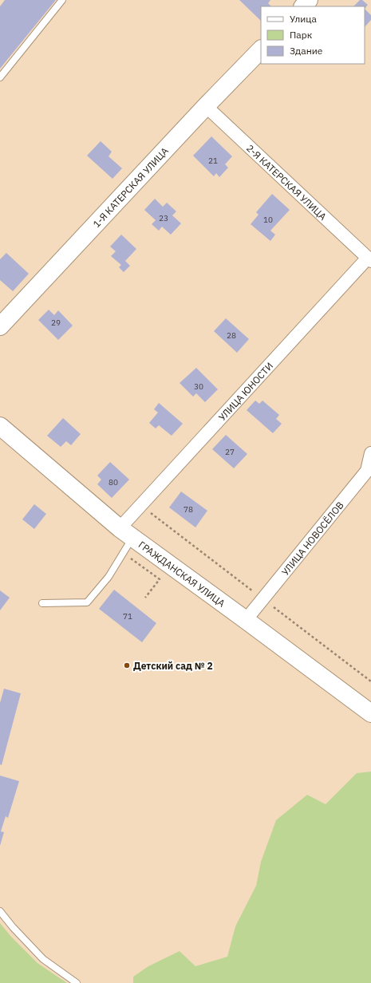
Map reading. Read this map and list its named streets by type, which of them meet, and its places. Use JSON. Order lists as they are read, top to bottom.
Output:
{
  "streets": {
    "street": [
      "2-Я КАТЕРСКАЯ УЛИЦА",
      "1-Я КАТЕРСКАЯ УЛИЦА",
      "УЛИЦА ЮНОСТИ",
      "УЛИЦА НОВОСЁЛОВ",
      "ГРАЖДАНСКАЯ УЛИЦА"
    ]
  },
  "crossings": [
    ["2-Я КАТЕРСКАЯ УЛИЦА", "1-Я КАТЕРСКАЯ УЛИЦА"],
    ["2-Я КАТЕРСКАЯ УЛИЦА", "УЛИЦА ЮНОСТИ"],
    ["УЛИЦА ЮНОСТИ", "ГРАЖДАНСКАЯ УЛИЦА"],
    ["УЛИЦА НОВОСЁЛОВ", "ГРАЖДАНСКАЯ УЛИЦА"]
  ],
  "places": ["Детский сад № 2"],
  "house_numbers": [
    "21",
    "23",
    "10",
    "29",
    "28",
    "30",
    "27",
    "80",
    "78",
    "71"
  ],
  "legend": ["Улица", "Парк", "Здание"]
}
